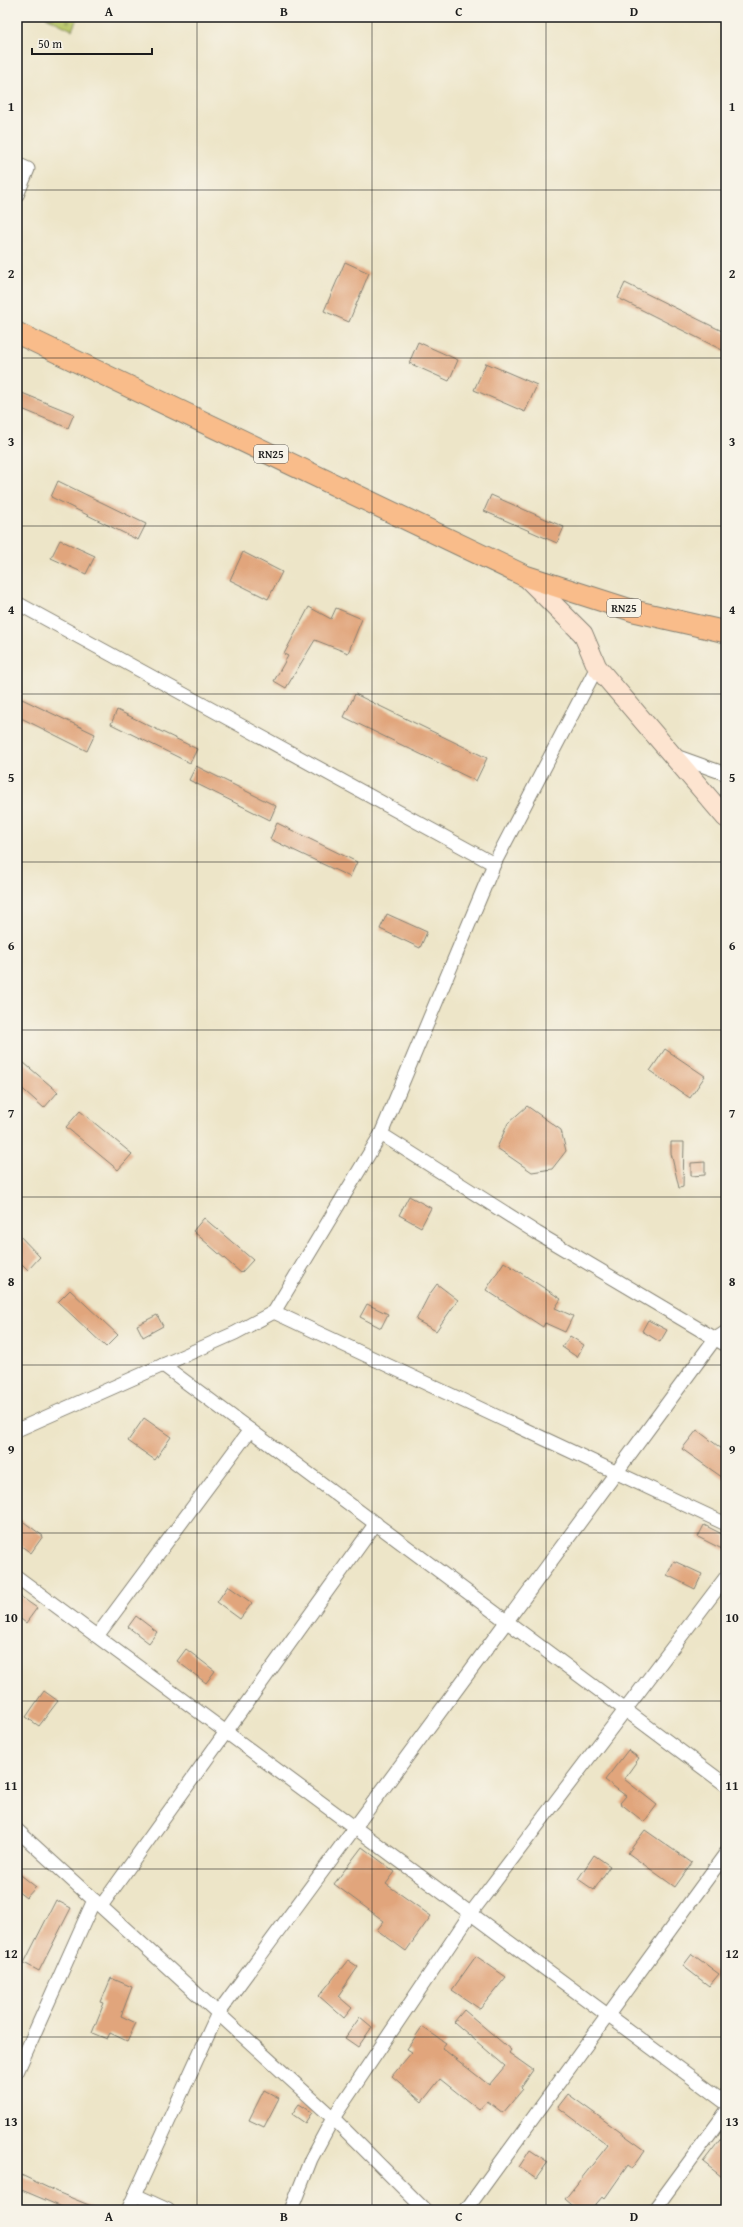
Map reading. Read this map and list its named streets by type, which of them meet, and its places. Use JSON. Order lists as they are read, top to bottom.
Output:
{
  "streets": {
    "main road": ["RN25"]
  },
  "scale_bar": "50 m",
  "grid": {
    "columns": [
      "A",
      "B",
      "C",
      "D"
    ],
    "rows": [
      "1",
      "2",
      "3",
      "4",
      "5",
      "6",
      "7",
      "8",
      "9",
      "10",
      "11",
      "12",
      "13"
    ]
  }
}
